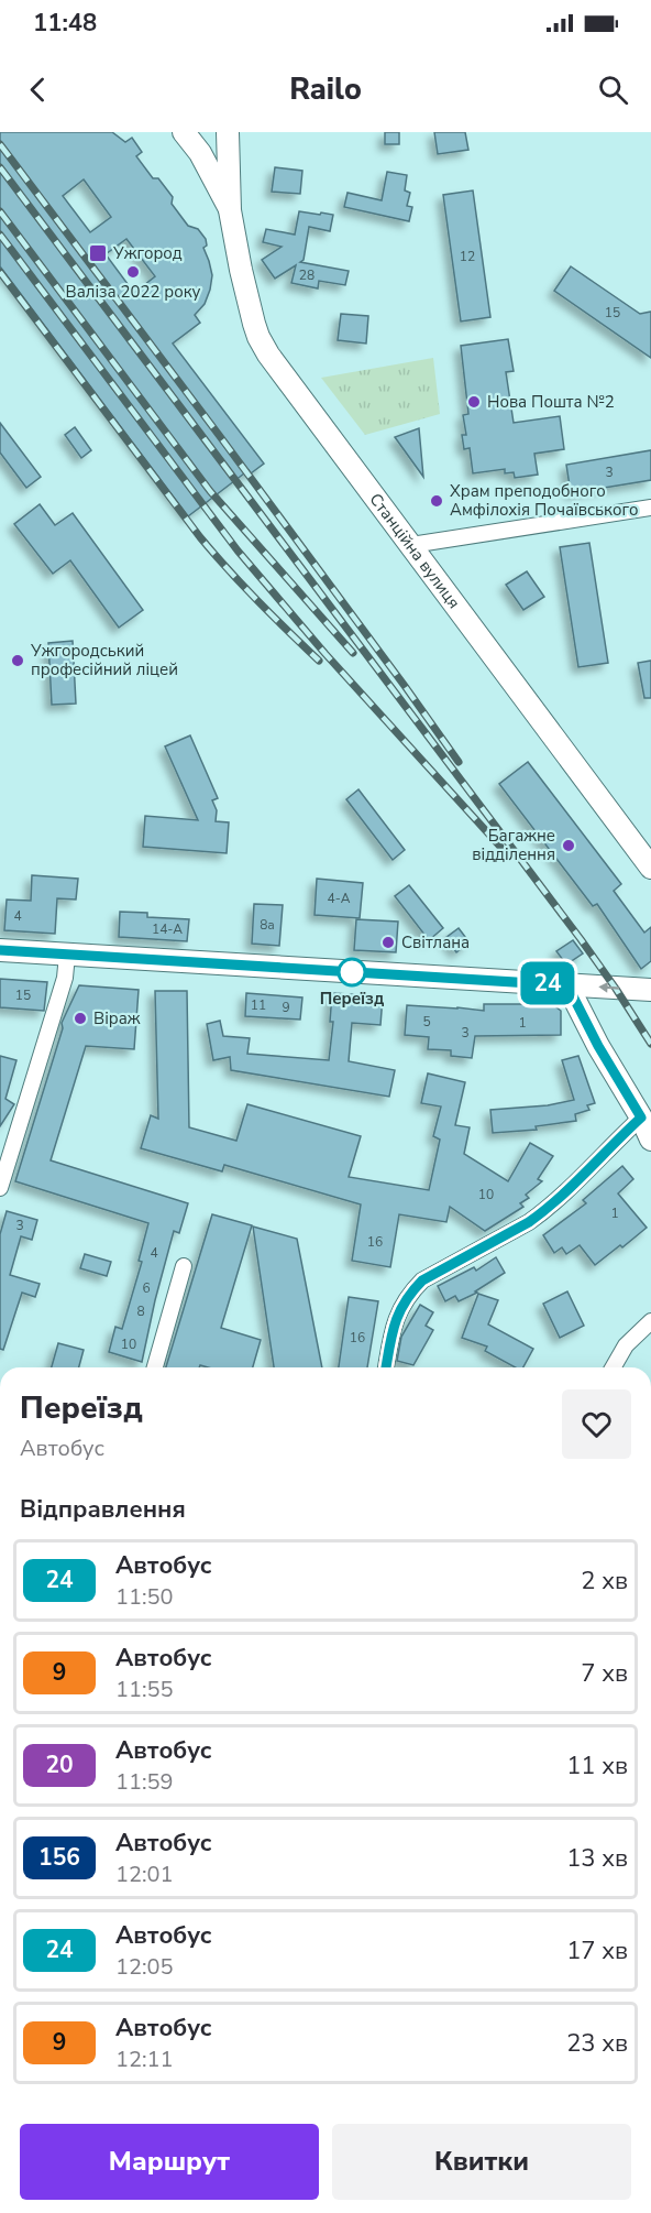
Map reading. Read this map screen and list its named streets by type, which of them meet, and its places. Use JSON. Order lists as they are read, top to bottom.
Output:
{
  "streets": {
    "main road": ["Станційна вулиця"]
  },
  "places": {
    "transit": ["Ужгород"],
    "other": [
      "Валіза 2022 року",
      "Нова Пошта №2",
      "Храм преподобного Амфілохія Почаївського",
      "Ужгородський професійний ліцей",
      "Багажне відділення",
      "Світлана",
      "Переїзд",
      "Віраж"
    ]
  },
  "lines": ["bus line 24"],
  "house_numbers": [
    "12",
    "28",
    "15",
    "3",
    "4-А",
    "4",
    "8а",
    "14-А",
    "15",
    "11",
    "9",
    "5",
    "1",
    "3",
    "10",
    "1",
    "3",
    "16",
    "4",
    "6",
    "8",
    "16",
    "10"
  ],
  "page": {
    "status": "11:48",
    "header": "Railo",
    "on_map": "24",
    "heading": [
      ["Переїзд", "Автобус"],
      "Відправлення"
    ],
    "list": [
      {
        "mark": "24",
        "name": "Автобус",
        "note": "11:50",
        "value": "2 хв"
      },
      {
        "mark": "9",
        "name": "Автобус",
        "note": "11:55",
        "value": "7 хв"
      },
      {
        "mark": "20",
        "name": "Автобус",
        "note": "11:59",
        "value": "11 хв"
      },
      {
        "mark": "156",
        "name": "Автобус",
        "note": "12:01",
        "value": "13 хв"
      },
      {
        "mark": "24",
        "name": "Автобус",
        "note": "12:05",
        "value": "17 хв"
      },
      {
        "mark": "9",
        "name": "Автобус",
        "note": "12:11",
        "value": "23 хв"
      }
    ],
    "buttons": ["Маршрут", "Квитки"]
  }
}
